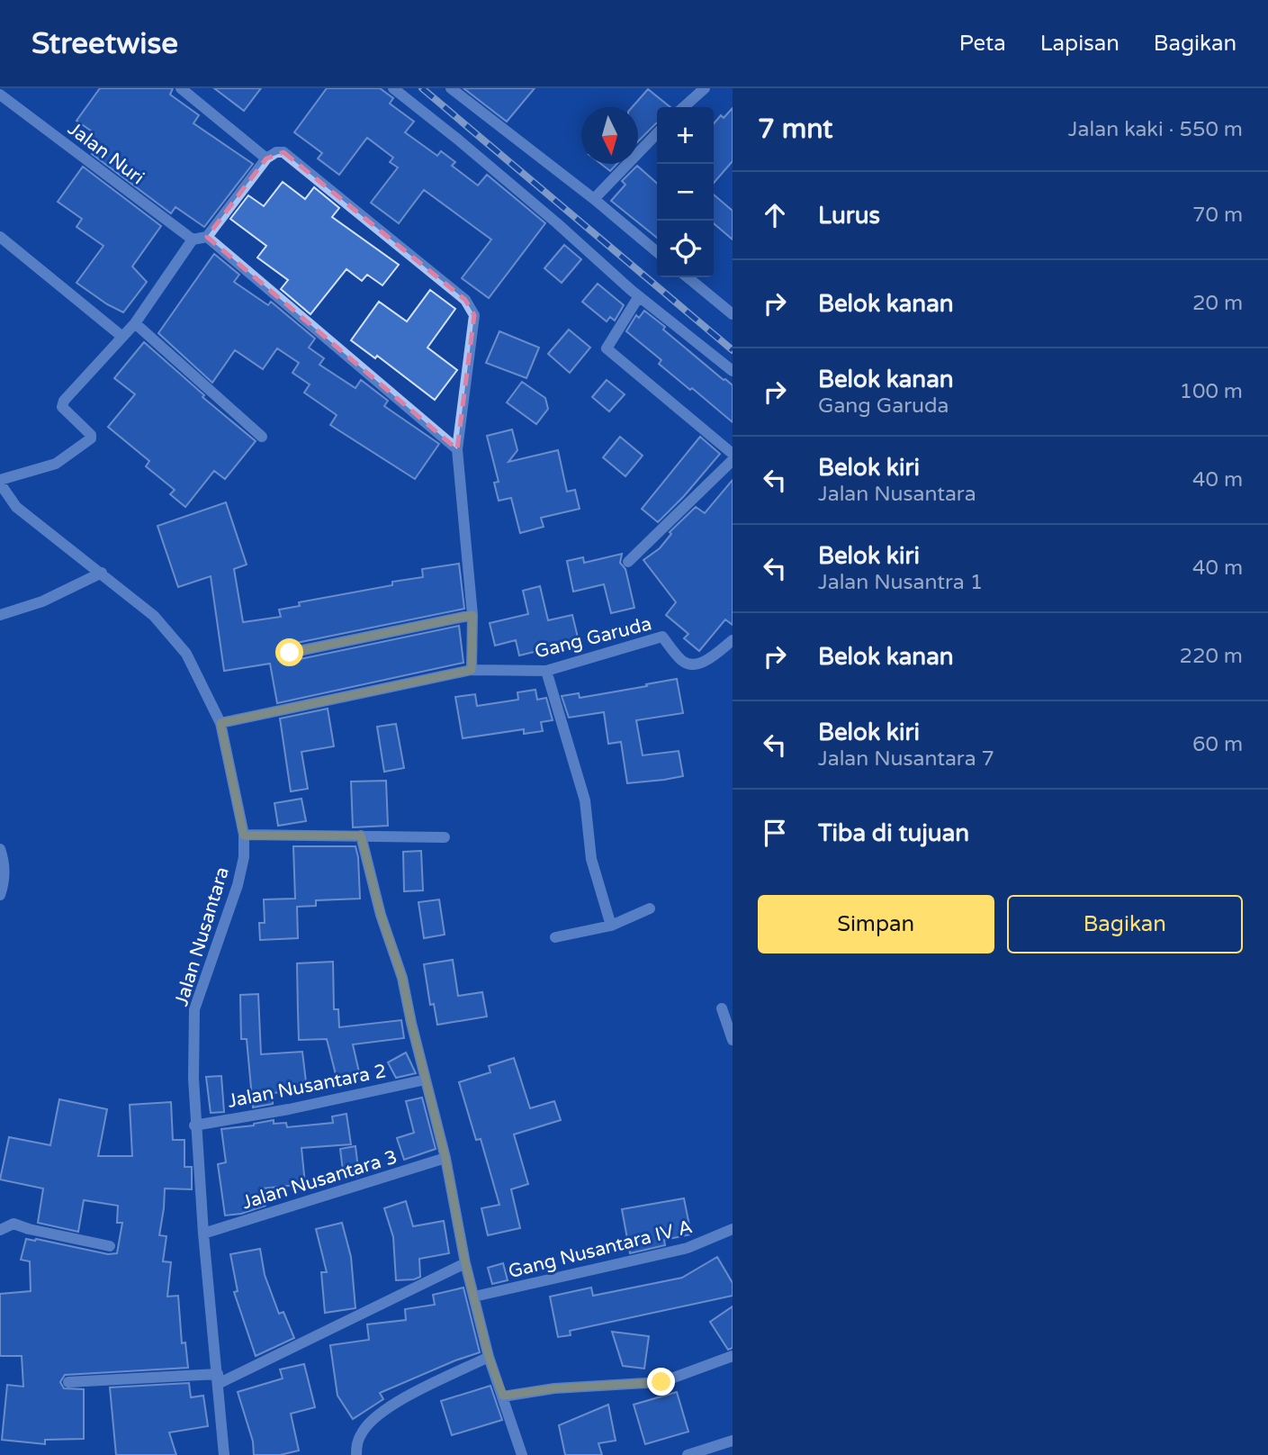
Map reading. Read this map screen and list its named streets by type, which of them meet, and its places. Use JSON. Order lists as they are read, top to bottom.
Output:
{
  "streets": {
    "street": [
      "Jalan Nuri",
      "Gang Garuda",
      "Jalan Nusantara",
      "Jalan Nusantara 2",
      "Jalan Nusantara 3",
      "Gang Nusantara IV A"
    ]
  },
  "crossings": [
    ["Gang Garuda", "Jalan Nusantara"],
    ["Jalan Nusantara", "Jalan Nusantara 2"],
    ["Jalan Nusantara", "Jalan Nusantara 3"]
  ],
  "north": "bottom",
  "page": {
    "header": "Streetwise",
    "nav": ["Peta", "Lapisan", "Bagikan"],
    "heading": ["7 mnt", "Jalan kaki · 550 m"],
    "map_buttons": ["+", "−"],
    "list": [
      ["Lurus", "70 m"],
      ["Belok kanan", "20 m"],
      ["Belok kanan", "Gang Garuda", "100 m"],
      ["Belok kiri", "Jalan Nusantara", "40 m"],
      ["Belok kiri", "Jalan Nusantra 1", "40 m"],
      ["Belok kanan", "220 m"],
      ["Belok kiri", "Jalan Nusantara 7", "60 m"],
      "Tiba di tujuan"
    ],
    "buttons": ["Simpan", "Bagikan"]
  }
}
